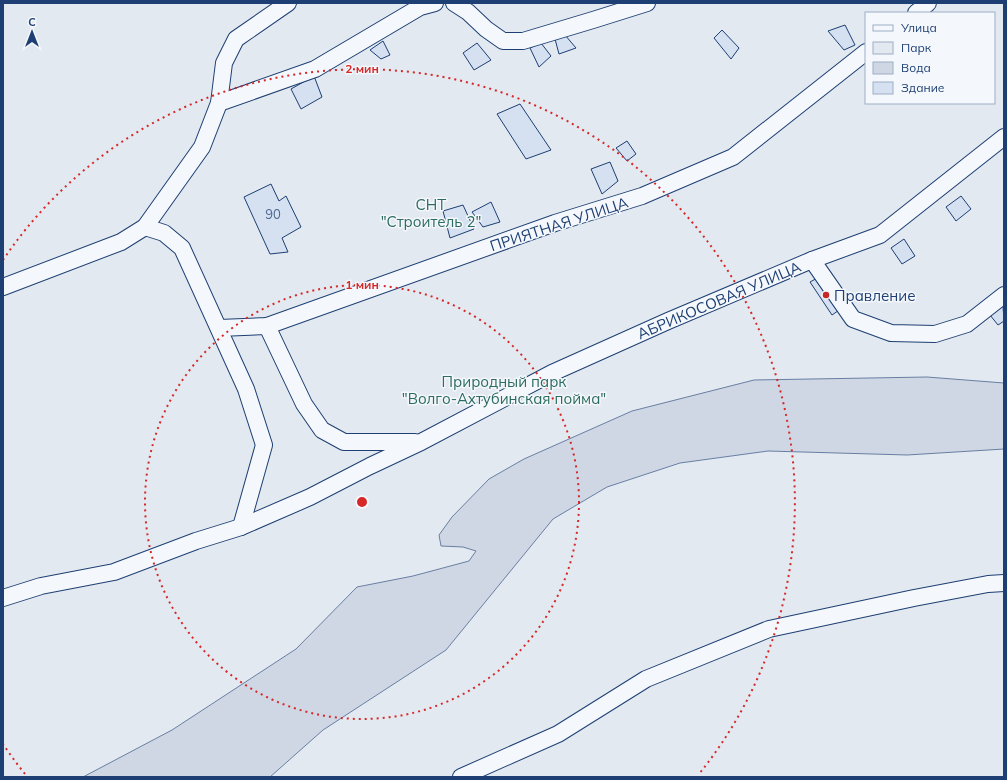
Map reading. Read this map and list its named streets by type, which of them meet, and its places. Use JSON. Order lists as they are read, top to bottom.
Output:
{
  "streets": {
    "street": ["ПРИЯТНАЯ УЛИЦА", "АБРИКОСОВАЯ УЛИЦА"]
  },
  "parks": ["СНТ \"Строитель 2\"", "Природный парк \"Волго-Ахтубинская пойма\""],
  "places": ["Правление"],
  "house_numbers": ["90"],
  "legend": [
    "Улица",
    "Парк",
    "Вода",
    "Здание"
  ],
  "north": "top",
  "rings": ["2 мин", "1 мин"]
}
